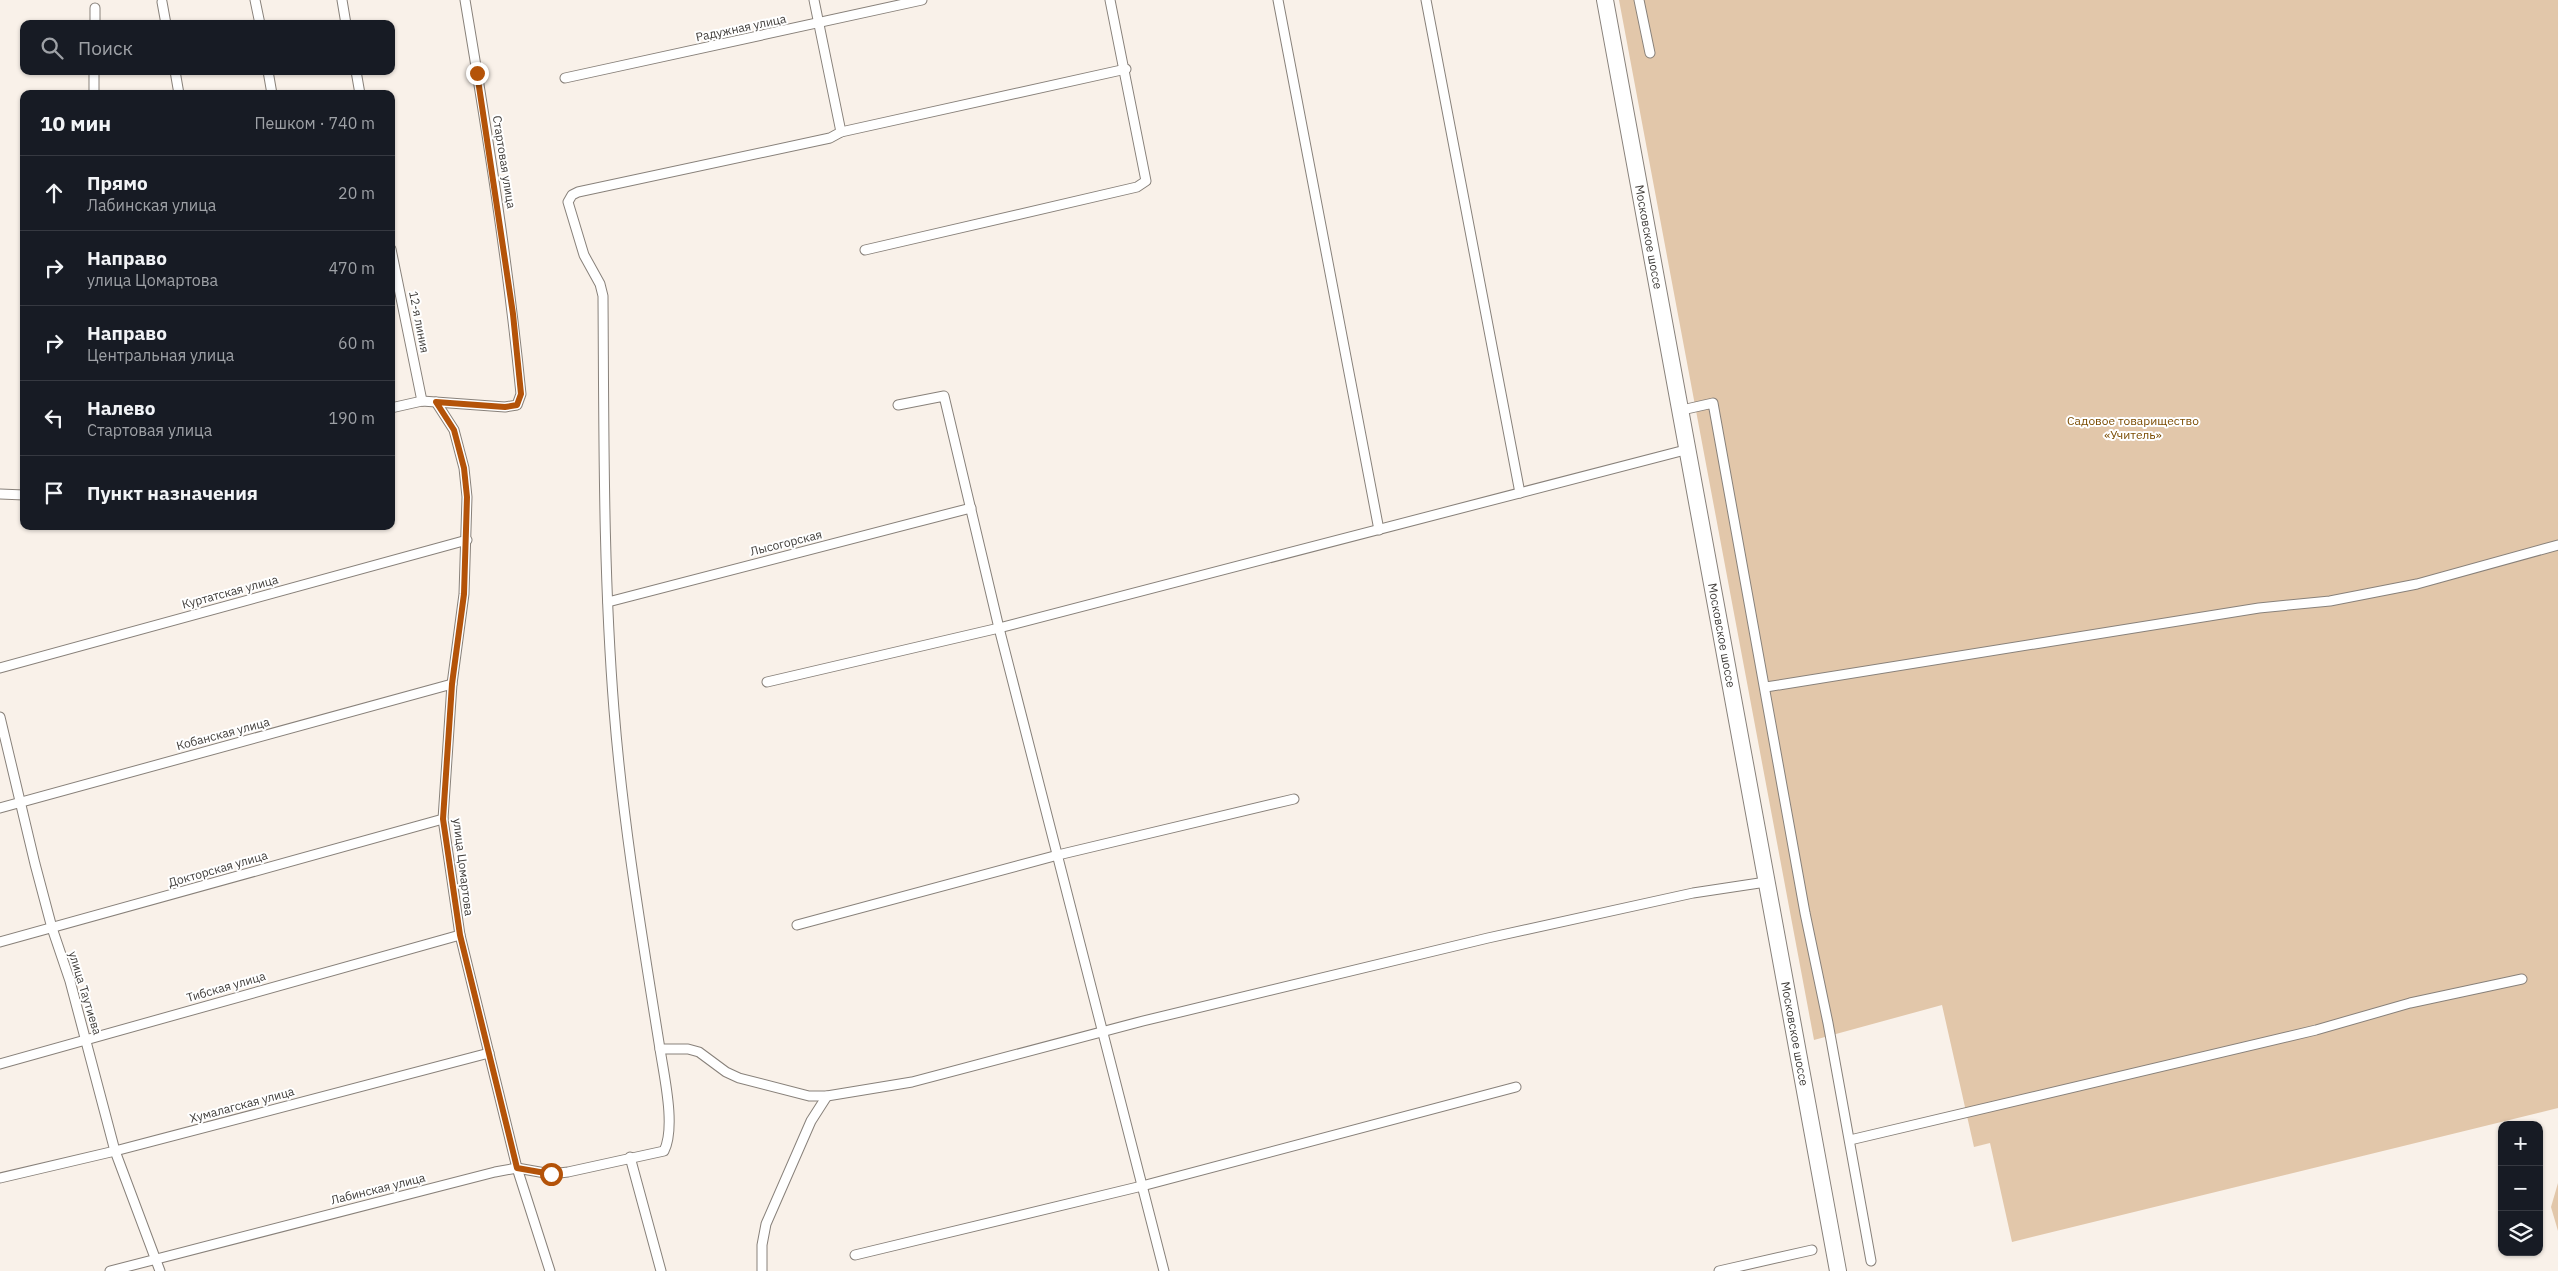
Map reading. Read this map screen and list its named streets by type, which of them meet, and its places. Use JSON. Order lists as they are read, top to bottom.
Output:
{
  "streets": {
    "highway": ["Московское шоссе"],
    "street": [
      "Радужная улица",
      "Стартовая улица",
      "12-я линия",
      "Лысогорская",
      "Куртатская улица",
      "Кобанская улица",
      "улица Цомартова",
      "Докторская улица",
      "Тибская улица",
      "улица Таутиева",
      "Хумалагская улица",
      "Лабинская улица"
    ]
  },
  "crossings": [
    ["Стартовая улица", "улица Цомартова"],
    ["Куртатская улица", "улица Цомартова"],
    ["Кобанская улица", "улица Цомартова"],
    ["Кобанская улица", "улица Таутиева"],
    ["улица Цомартова", "Докторская улица"],
    ["улица Цомартова", "Тибская улица"],
    ["улица Цомартова", "Хумалагская улица"],
    ["улица Цомартова", "Лабинская улица"],
    ["Докторская улица", "улица Таутиева"],
    ["Тибская улица", "улица Таутиева"],
    ["улица Таутиева", "Хумалагская улица"],
    ["улица Таутиева", "Лабинская улица"]
  ],
  "parks": ["Садовое товарищество «Учитель»"],
  "page": {
    "search": "Поиск",
    "heading": ["10 мин", "Пешком · 740 m"],
    "list": [
      ["Прямо", "Лабинская улица", "20 m"],
      ["Направо", "улица Цомартова", "470 m"],
      ["Направо", "Центральная улица", "60 m"],
      ["Налево", "Стартовая улица", "190 m"],
      "Пункт назначения"
    ],
    "map_buttons": ["+", "−"]
  }
}
